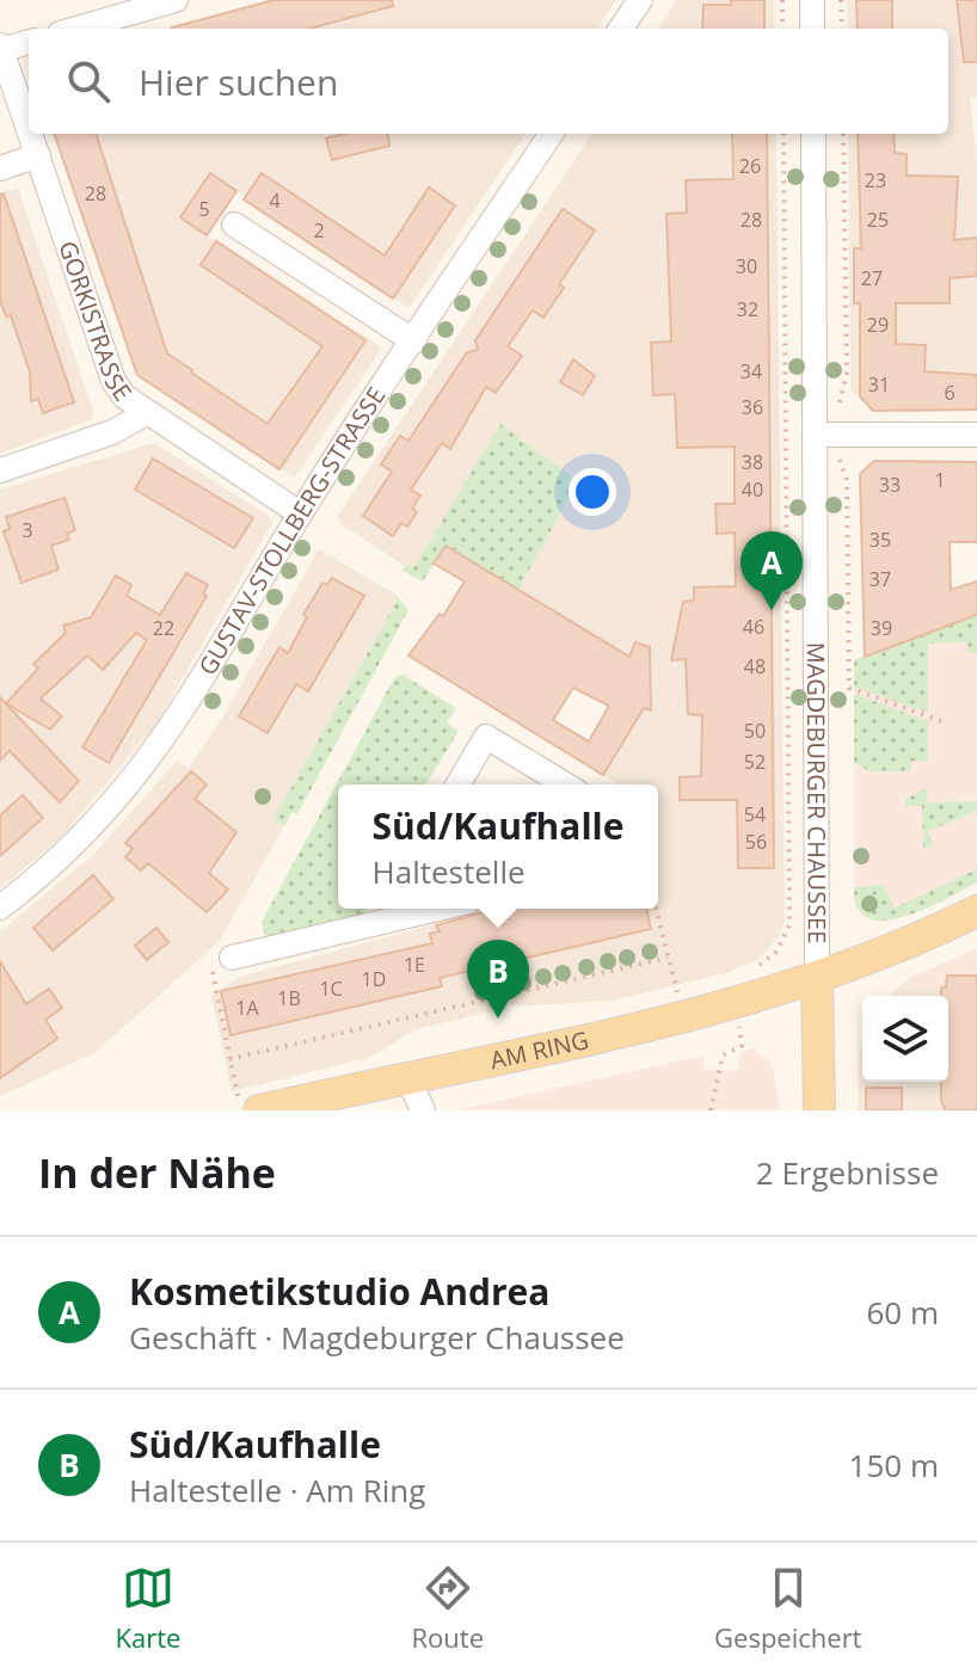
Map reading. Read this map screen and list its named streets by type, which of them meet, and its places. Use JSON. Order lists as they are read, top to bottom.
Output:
{
  "streets": {
    "main road": ["MAGDEBURGER CHAUSSEE", "AM RING"],
    "street": ["GORKISTRASSE", "GUSTAV-STOLLBERG-STRASSE"]
  },
  "crossings": [
    ["GORKISTRASSE", "GUSTAV-STOLLBERG-STRASSE"],
    ["MAGDEBURGER CHAUSSEE", "AM RING"]
  ],
  "house_numbers": [
    "26",
    "23",
    "28",
    "4",
    "5",
    "28",
    "25",
    "2",
    "30",
    "27",
    "32",
    "29",
    "34",
    "31",
    "6",
    "36",
    "38",
    "1",
    "33",
    "40",
    "3",
    "35",
    "37",
    "46",
    "22",
    "39",
    "48",
    "50",
    "52",
    "54",
    "56",
    "1E",
    "1D",
    "1C",
    "1B",
    "1A"
  ],
  "page": {
    "search": "Hier suchen",
    "pins": ["A", "B"],
    "popup": ["Süd/Kaufhalle", "Haltestelle"],
    "heading": ["In der Nähe", "2 Ergebnisse"],
    "list": [
      {
        "mark": "A",
        "name": "Kosmetikstudio Andrea",
        "note": "Geschäft · Magdeburger Chaussee",
        "value": "60 m"
      },
      {
        "mark": "B",
        "name": "Süd/Kaufhalle",
        "note": "Haltestelle · Am Ring",
        "value": "150 m"
      }
    ],
    "nav": ["Karte", "Route", "Gespeichert"]
  }
}
